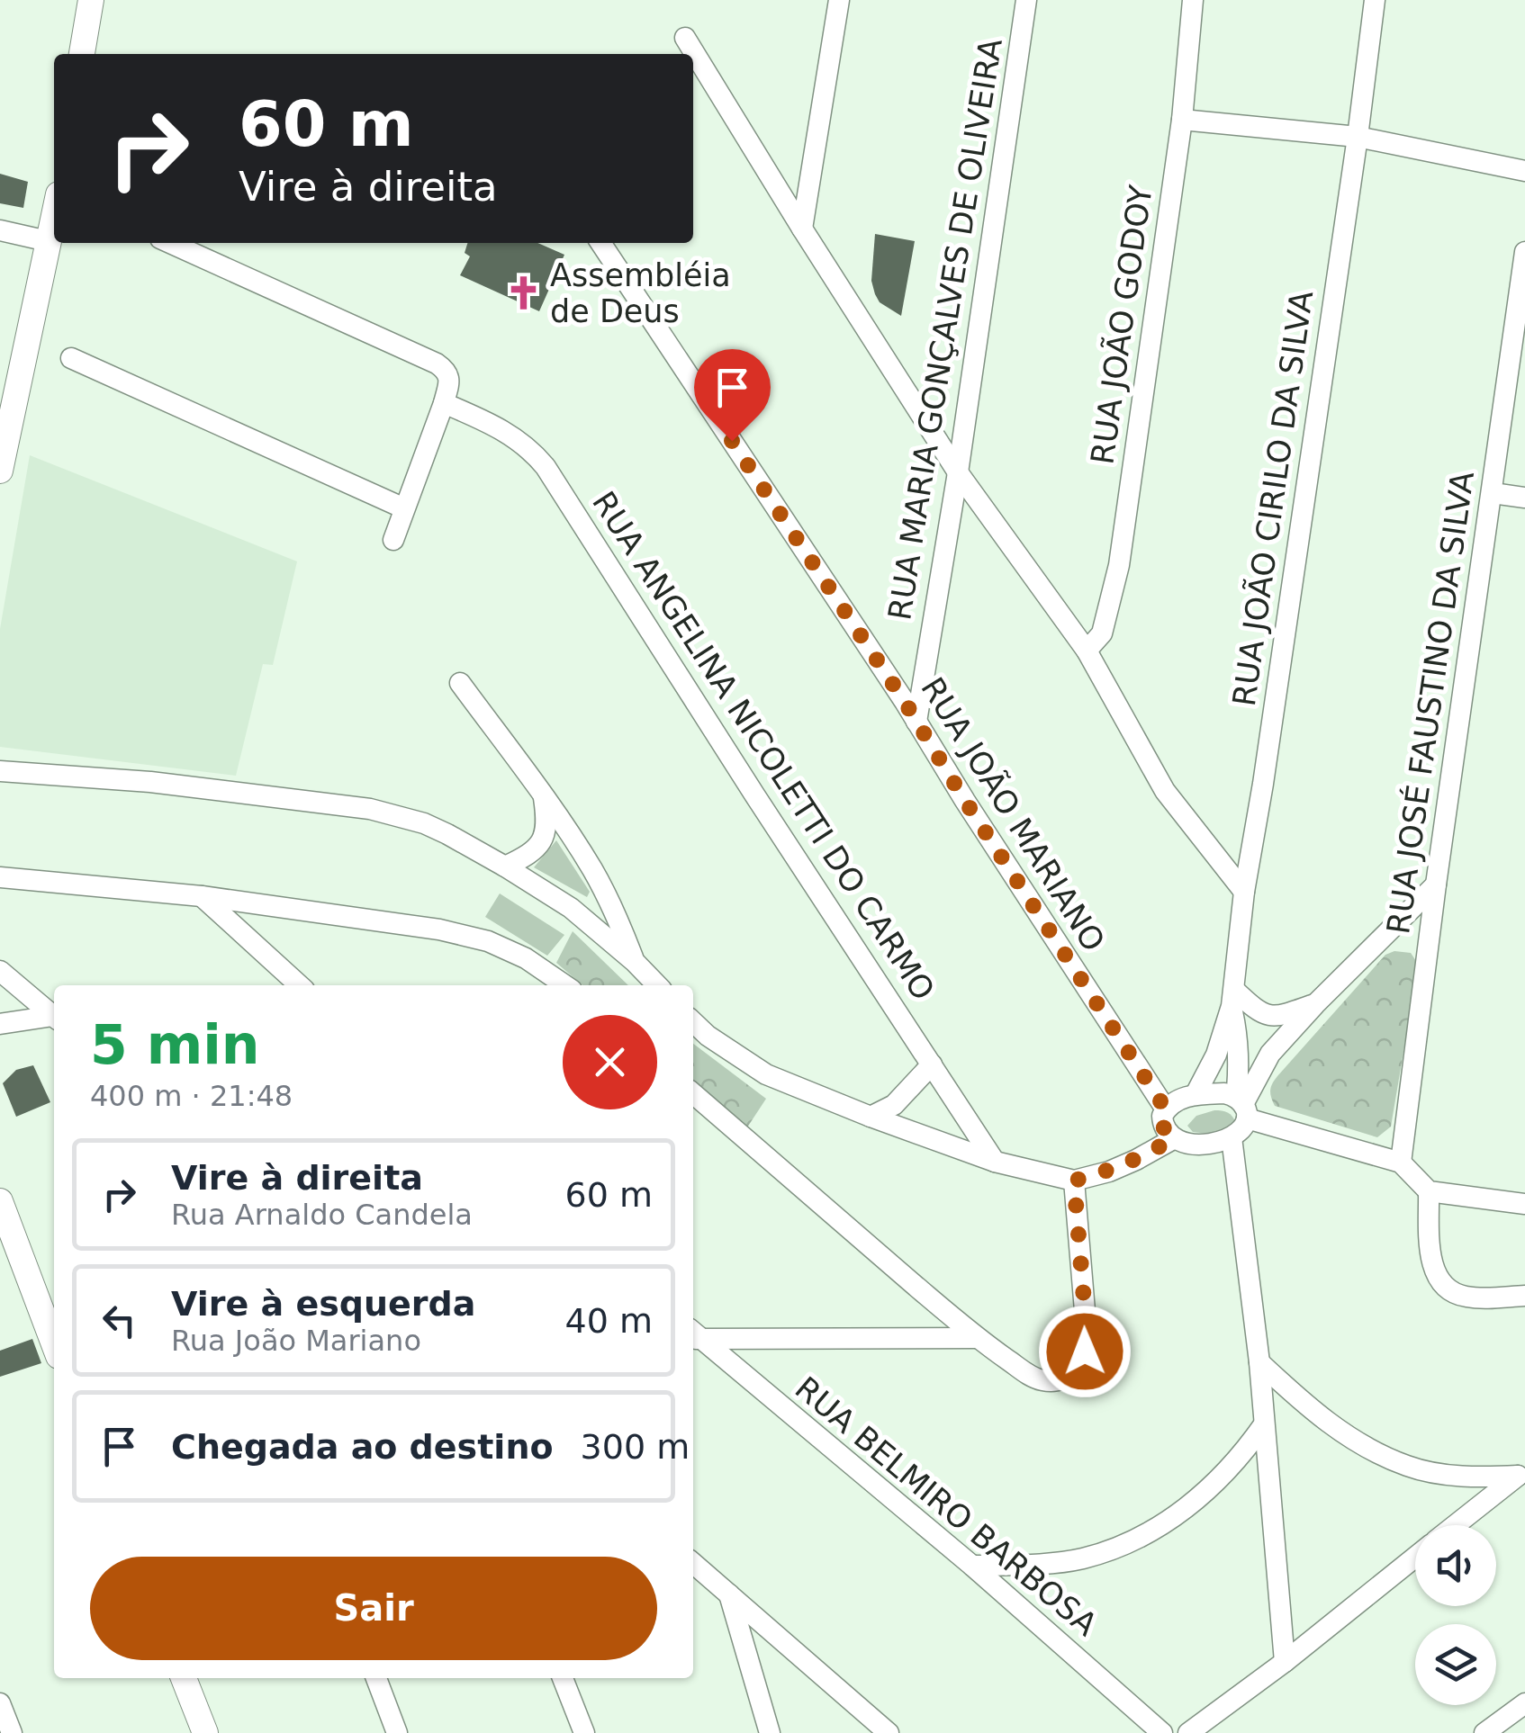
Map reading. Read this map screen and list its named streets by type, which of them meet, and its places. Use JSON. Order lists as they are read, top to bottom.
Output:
{
  "streets": {
    "street": [
      "RUA JOÃO GODOY",
      "RUA MARIA GONÇALVES DE OLIVEIRA",
      "RUA JOÃO CIRILO DA SILVA",
      "RUA JOSÉ FAUSTINO DA SILVA",
      "RUA ANGELINA NICOLETTI DO CARMO",
      "RUA JOÃO MARIANO",
      "RUA BELMIRO BARBOSA"
    ]
  },
  "crossings": [
    ["RUA MARIA GONÇALVES DE OLIVEIRA", "RUA JOÃO MARIANO"],
    ["RUA JOÃO CIRILO DA SILVA", "RUA JOÃO MARIANO"]
  ],
  "places": {
    "church": ["Assembléia de Deus"]
  },
  "page": {
    "turn": ["60 m", "Vire à direita"],
    "heading": ["5 min", "400 m · 21:48"],
    "list": [
      {
        "name": "Vire à direita",
        "note": "Rua Arnaldo Candela",
        "value": "60 m"
      },
      {
        "name": "Vire à esquerda",
        "note": "Rua João Mariano",
        "value": "40 m"
      },
      {
        "name": "Chegada ao destino",
        "value": "300 m"
      }
    ],
    "buttons": "Sair"
  }
}
